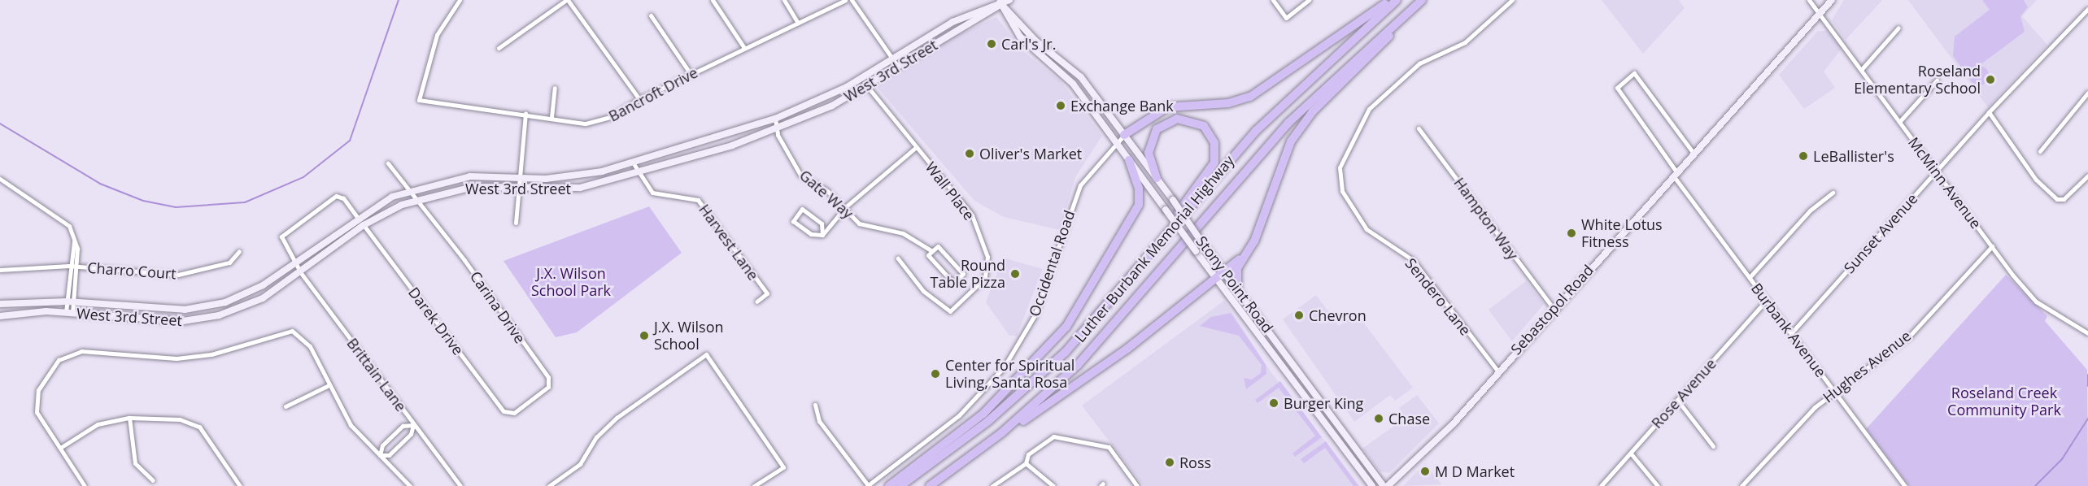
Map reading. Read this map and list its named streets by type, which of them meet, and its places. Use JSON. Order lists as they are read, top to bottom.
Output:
{
  "streets": {
    "highway": ["Luther Burbank Memorial Highway"],
    "main road": ["West 3rd Street", "Stony Point Road", "Sebastopol Road"],
    "street": [
      "Bancroft Drive",
      "McMinn Avenue",
      "Wall Place",
      "Gate Way",
      "Hampton Way",
      "Sunset Avenue",
      "Harvest Lane",
      "Occidental Road",
      "Charro Court",
      "Sendero Lane",
      "Carina Drive",
      "Darek Drive",
      "Burbank Avenue",
      "Hughes Avenue",
      "Brittain Lane",
      "Rose Avenue"
    ]
  },
  "crossings": [
    ["West 3rd Street", "Wall Place"],
    ["West 3rd Street", "Gate Way"],
    ["West 3rd Street", "Harvest Lane"],
    ["West 3rd Street", "Stony Point Road"],
    ["West 3rd Street", "Carina Drive"],
    ["West 3rd Street", "Darek Drive"],
    ["West 3rd Street", "Brittain Lane"],
    ["McMinn Avenue", "Sunset Avenue"],
    ["McMinn Avenue", "Sebastopol Road"],
    ["McMinn Avenue", "Hughes Avenue"],
    ["Hampton Way", "Sebastopol Road"],
    ["Sunset Avenue", "Burbank Avenue"],
    ["Occidental Road", "Stony Point Road"],
    ["Sendero Lane", "Sebastopol Road"],
    ["Carina Drive", "Darek Drive"],
    ["Sebastopol Road", "Burbank Avenue"],
    ["Burbank Avenue", "Hughes Avenue"],
    ["Burbank Avenue", "Rose Avenue"]
  ],
  "parks": ["J.X. Wilson School Park", "Roseland Creek Community Park"],
  "places": [
    "Carl's Jr.",
    "Roseland Elementary School",
    "Exchange Bank",
    "Oliver's Market",
    "LeBallister's",
    "White Lotus Fitness",
    "Round Table Pizza",
    "Chevron",
    "J.X. Wilson School",
    "Center for Spiritual Living, Santa Rosa",
    "Burger King",
    "Chase",
    "Ross",
    "M D Market"
  ]
}
